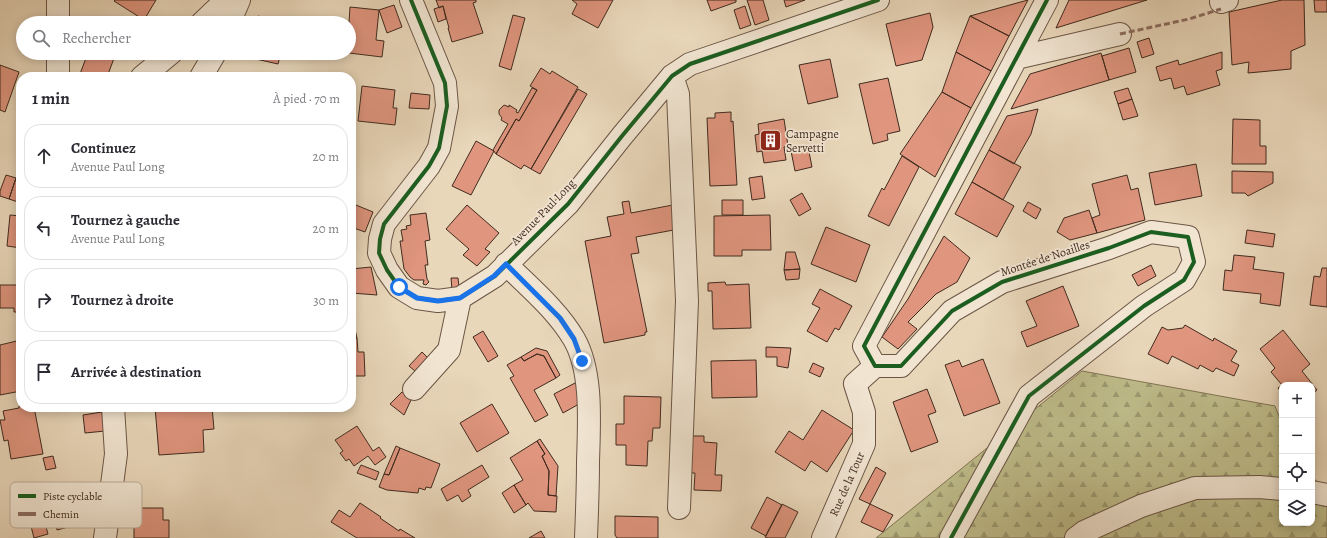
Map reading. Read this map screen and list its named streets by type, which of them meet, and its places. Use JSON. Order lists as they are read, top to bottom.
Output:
{
  "streets": {
    "street": ["Avenue Paul Long", "Montée de Noailles", "Rue de la Tour"]
  },
  "crossings": [
    ["Montée de Noailles", "Rue de la Tour"]
  ],
  "places": {
    "building": ["Campagne Servetti"]
  },
  "legend": ["Piste cyclable", "Chemin"],
  "page": {
    "search": "Rechercher",
    "heading": ["1 min", "À pied · 70 m"],
    "list": [
      ["Continuez", "Avenue Paul Long", "20 m"],
      ["Tournez à gauche", "Avenue Paul Long", "20 m"],
      ["Tournez à droite", "30 m"],
      "Arrivée à destination"
    ],
    "map_buttons": ["+", "−"]
  }
}
